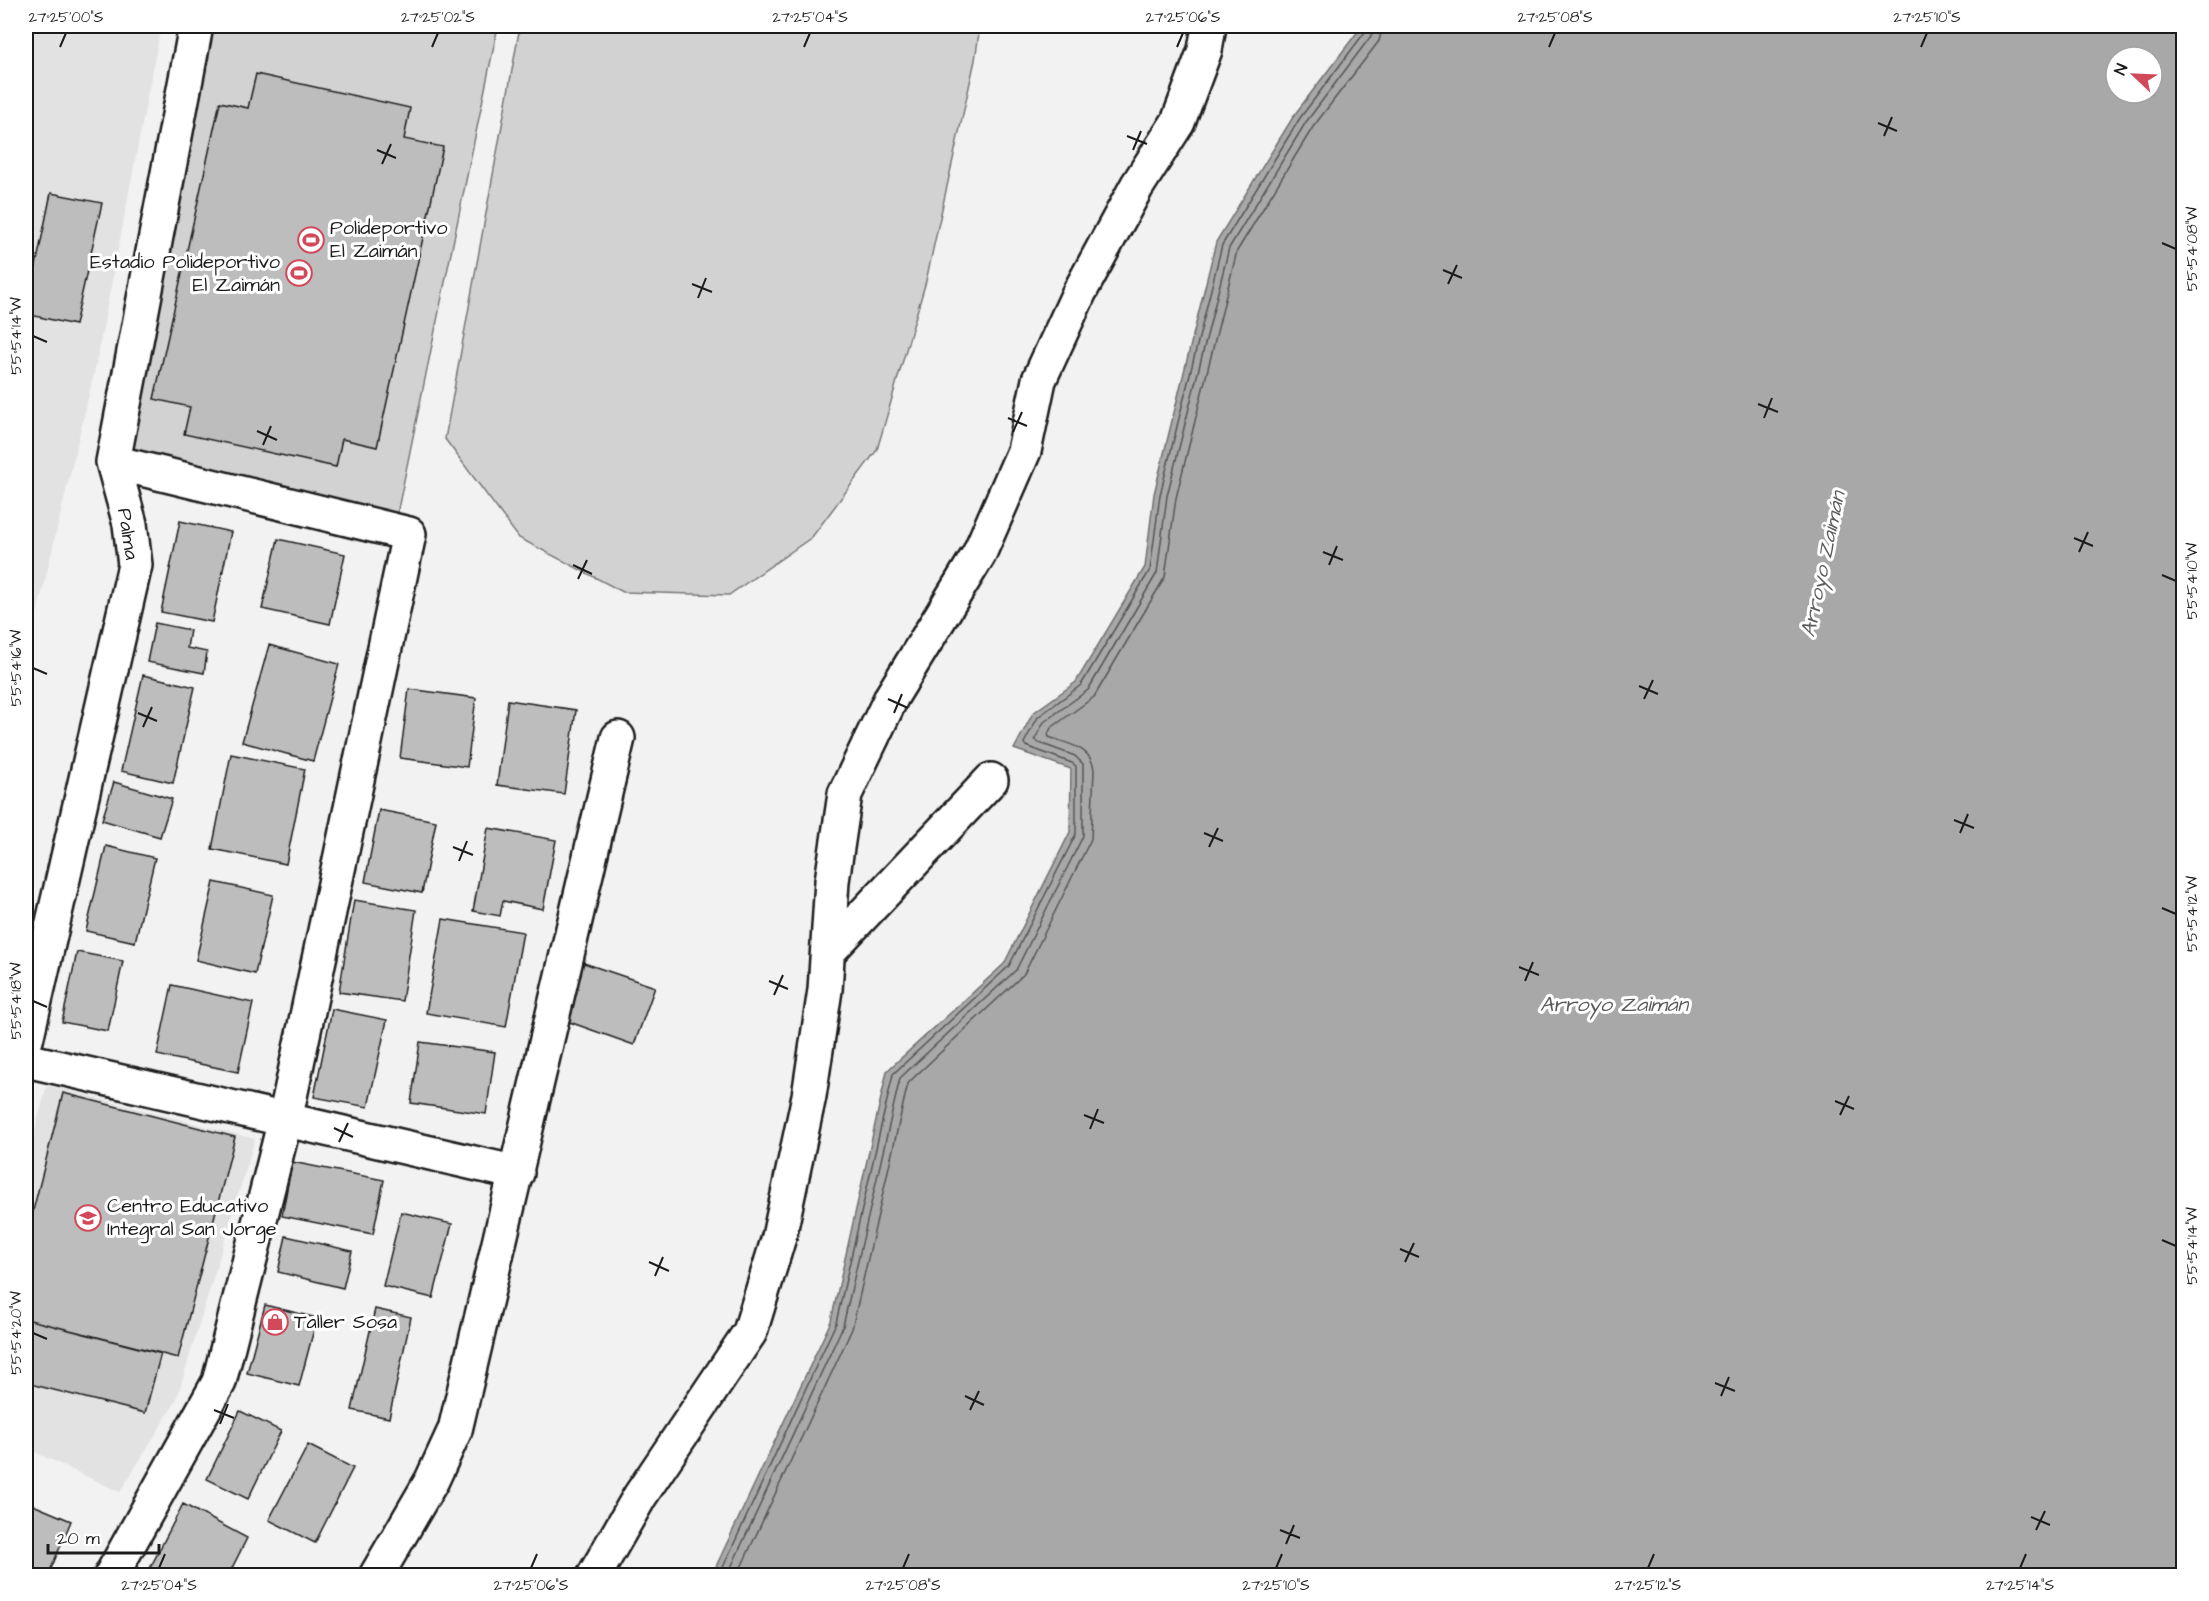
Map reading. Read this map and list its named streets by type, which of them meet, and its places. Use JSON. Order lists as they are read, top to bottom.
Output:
{
  "streets": {
    "street": ["Palma"]
  },
  "water": ["Arroyo Zaimán"],
  "places": {
    "sports": ["Polideportivo El Zaimán", "Estadio Polideportivo El Zaimán"],
    "school or university": ["Centro Educativo Integral San Jorge"],
    "shop": ["Taller Sosa"]
  },
  "scale_bar": "20 m",
  "north": "top left",
  "coordinates": [
    "27°25'00\"S",
    "27°25'02\"S",
    "27°25'04\"S",
    "27°25'06\"S",
    "27°25'08\"S",
    "27°25'10\"S",
    "55°54'08\"W",
    "55°54'14\"W",
    "55°54'10\"W",
    "55°54'16\"W",
    "55°54'12\"W",
    "55°54'18\"W",
    "55°54'20\"W",
    "27°25'12\"S",
    "27°25'14\"S"
  ]
}
